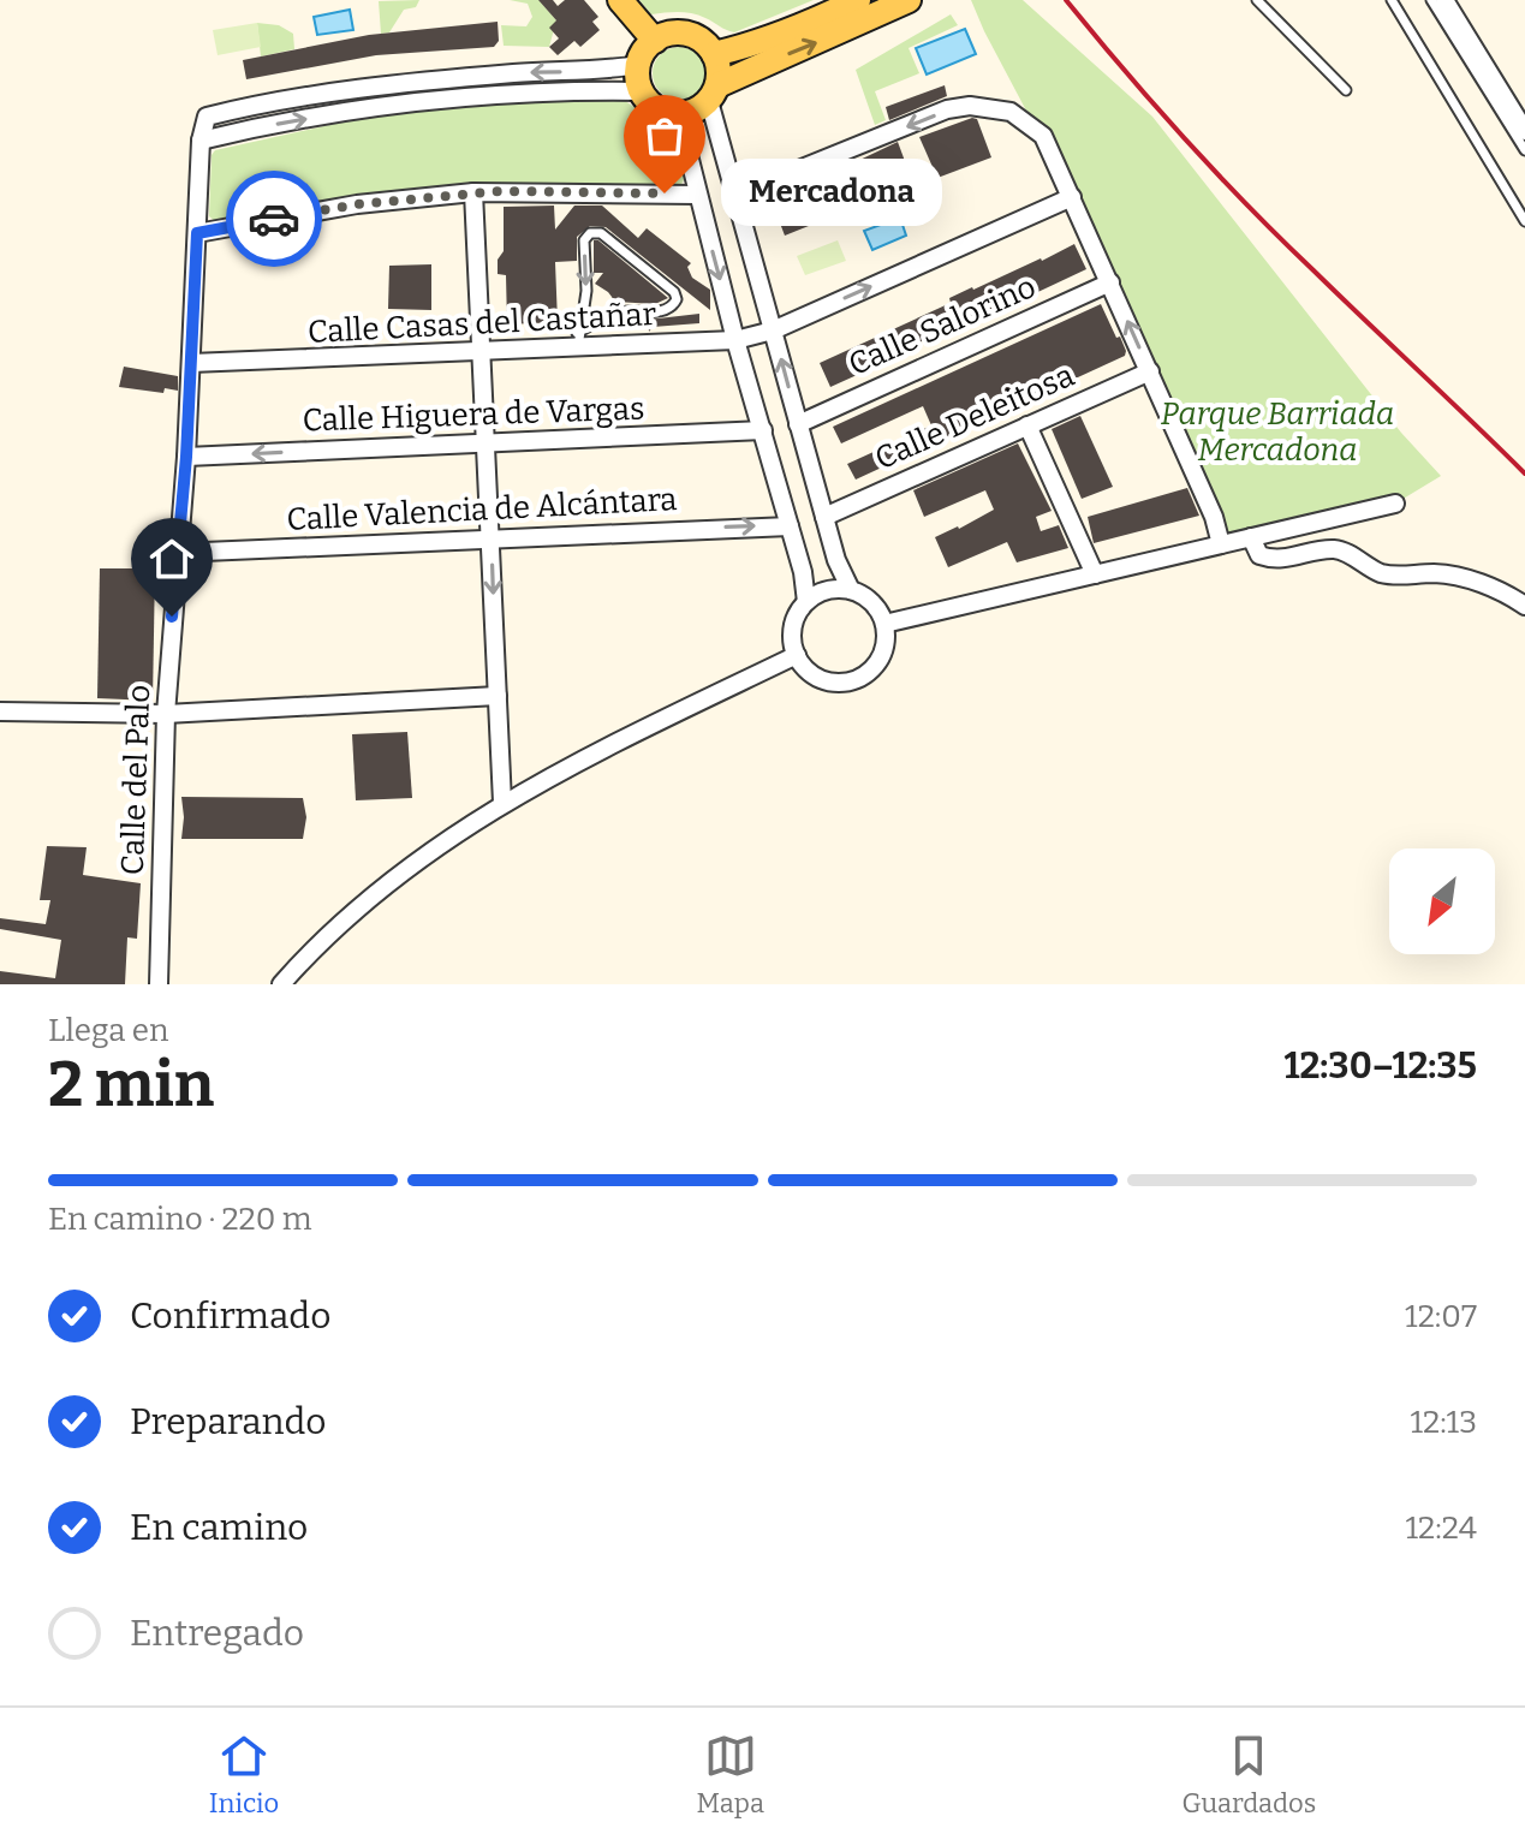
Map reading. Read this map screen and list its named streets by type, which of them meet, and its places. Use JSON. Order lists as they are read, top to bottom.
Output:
{
  "streets": {
    "street": [
      "Calle Casas del Castañar",
      "Calle Salorino",
      "Calle Higuera de Vargas",
      "Calle Deleitosa",
      "Calle Valencia de Alcántara",
      "Calle del Palo"
    ]
  },
  "crossings": [
    ["Calle Casas del Castañar", "Calle del Palo"],
    ["Calle Higuera de Vargas", "Calle del Palo"],
    ["Calle Valencia de Alcántara", "Calle del Palo"]
  ],
  "one_way": ["Calle Casas del Castañar", "Calle Higuera de Vargas", "Calle Valencia de Alcántara"],
  "parks": ["Parque Barriada Mercadona"],
  "places": ["Mercadona"],
  "north": "bottom left",
  "page": {
    "bubble": "Mercadona",
    "heading": ["2 min", "Llega en", "12:30–12:35"],
    "bar": "En camino · 220 m",
    "list": [
      ["Confirmado", "12:07"],
      ["Preparando", "12:13"],
      ["En camino", "12:24"],
      "Entregado"
    ],
    "tabs": ["Inicio", "Mapa", "Guardados"]
  }
}
